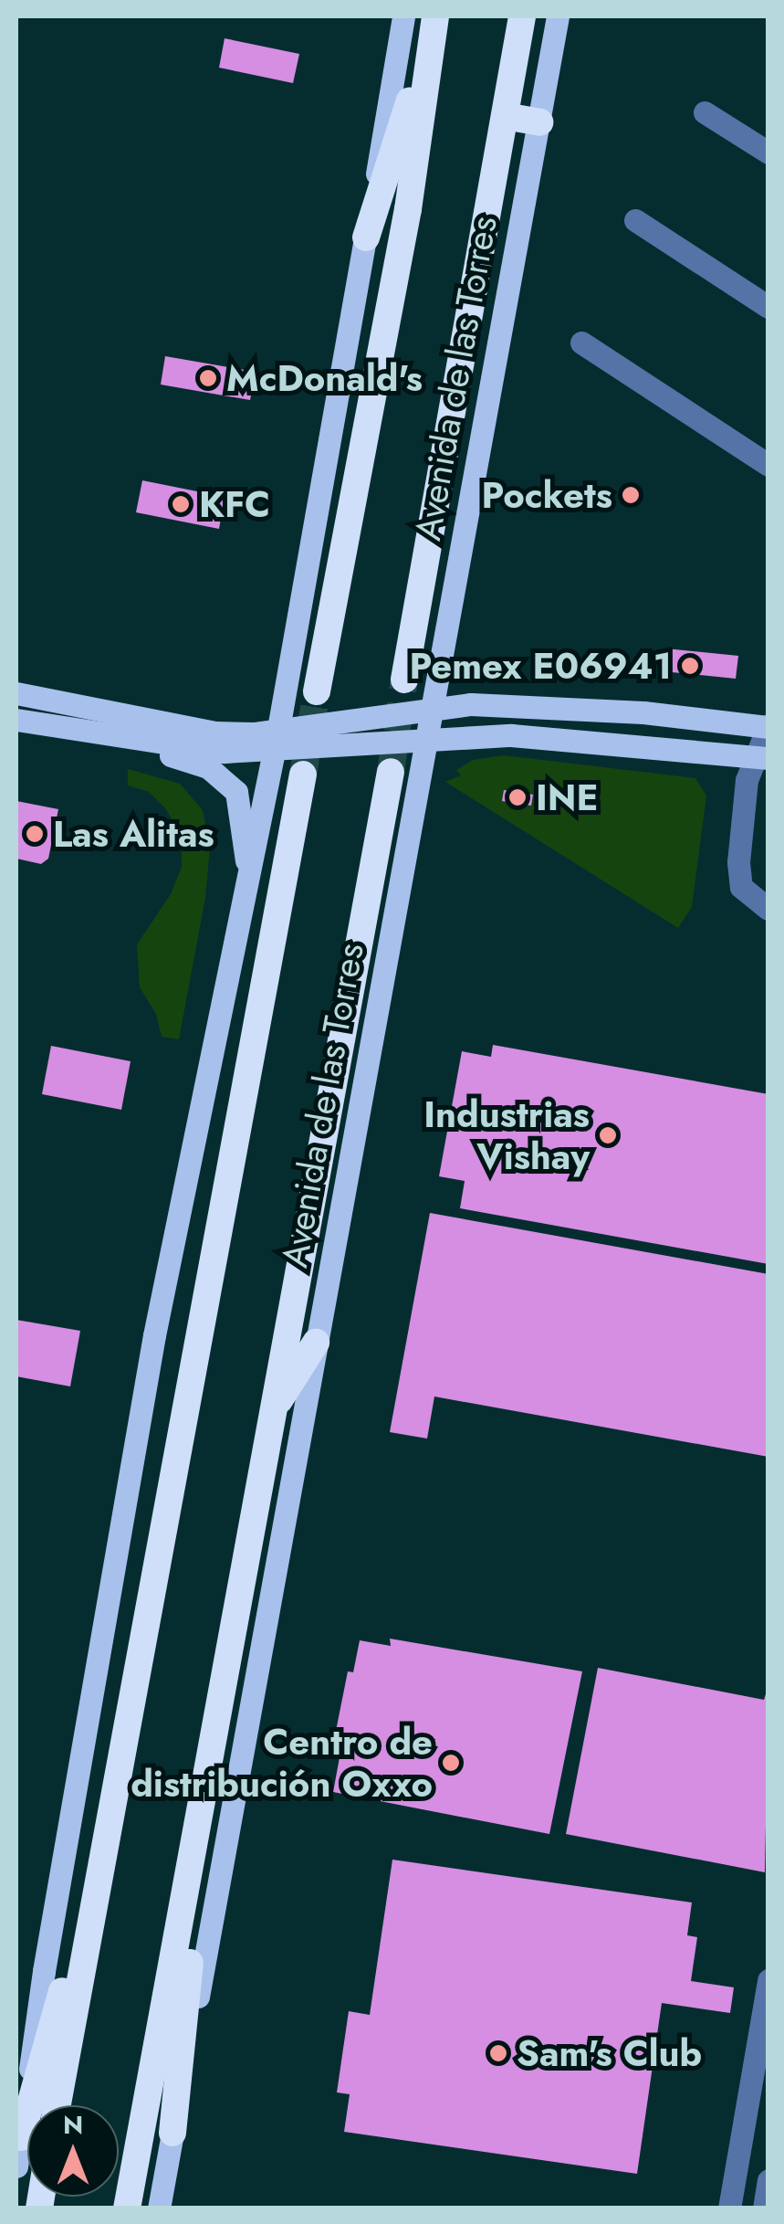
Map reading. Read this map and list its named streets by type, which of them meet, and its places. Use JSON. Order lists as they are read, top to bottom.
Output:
{
  "streets": {
    "highway": ["Avenida de las Torres"]
  },
  "places": [
    "McDonald's",
    "Pockets",
    "KFC",
    "Pemex E06941",
    "INE",
    "Las Alitas",
    "Industrias Vishay",
    "Centro de distribución Oxxo",
    "Sam's Club"
  ],
  "north": "top"
}
